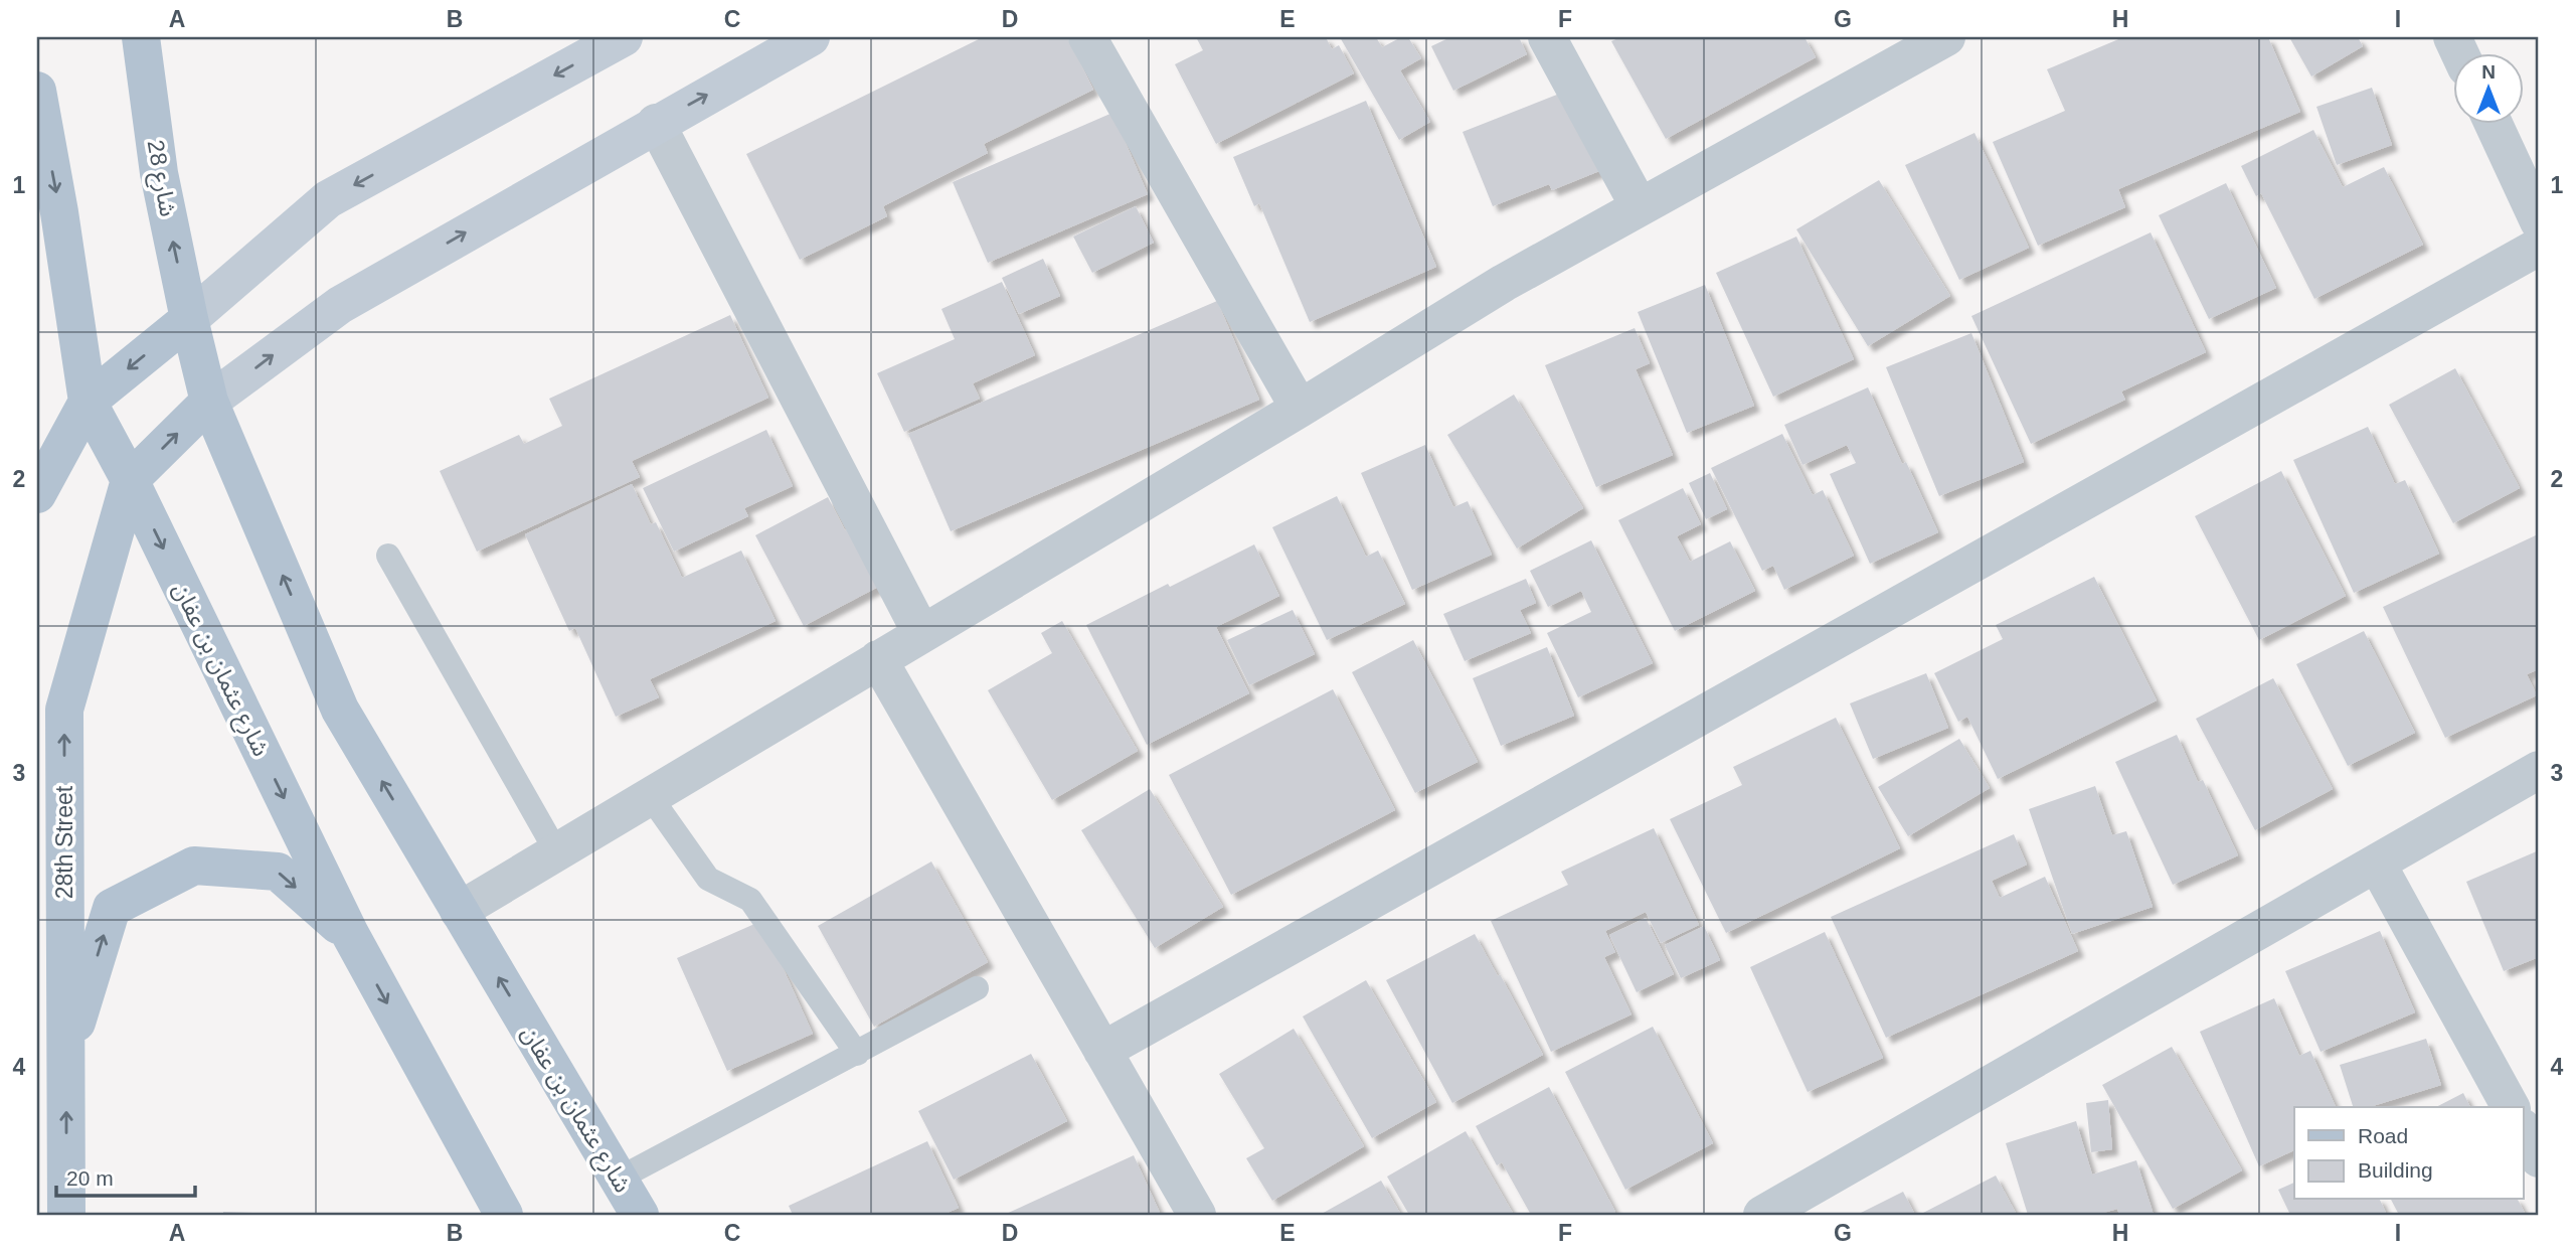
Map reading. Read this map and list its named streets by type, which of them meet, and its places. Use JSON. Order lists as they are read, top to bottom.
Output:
{
  "streets": {
    "main road": ["شارع 28", "شارع عثمان بن عفان", "28th Street"]
  },
  "crossings": [
    ["شارع 28", "شارع عثمان بن عفان"],
    ["شارع عثمان بن عفان", "28th Street"]
  ],
  "one_way": ["شارع 28", "28th Street"],
  "legend": ["Road", "Building"],
  "scale_bar": "20 m",
  "north": "top",
  "grid": {
    "columns": [
      "A",
      "B",
      "C",
      "D",
      "E",
      "F",
      "G",
      "H",
      "I"
    ],
    "rows": [
      "1",
      "2",
      "3",
      "4"
    ]
  }
}
